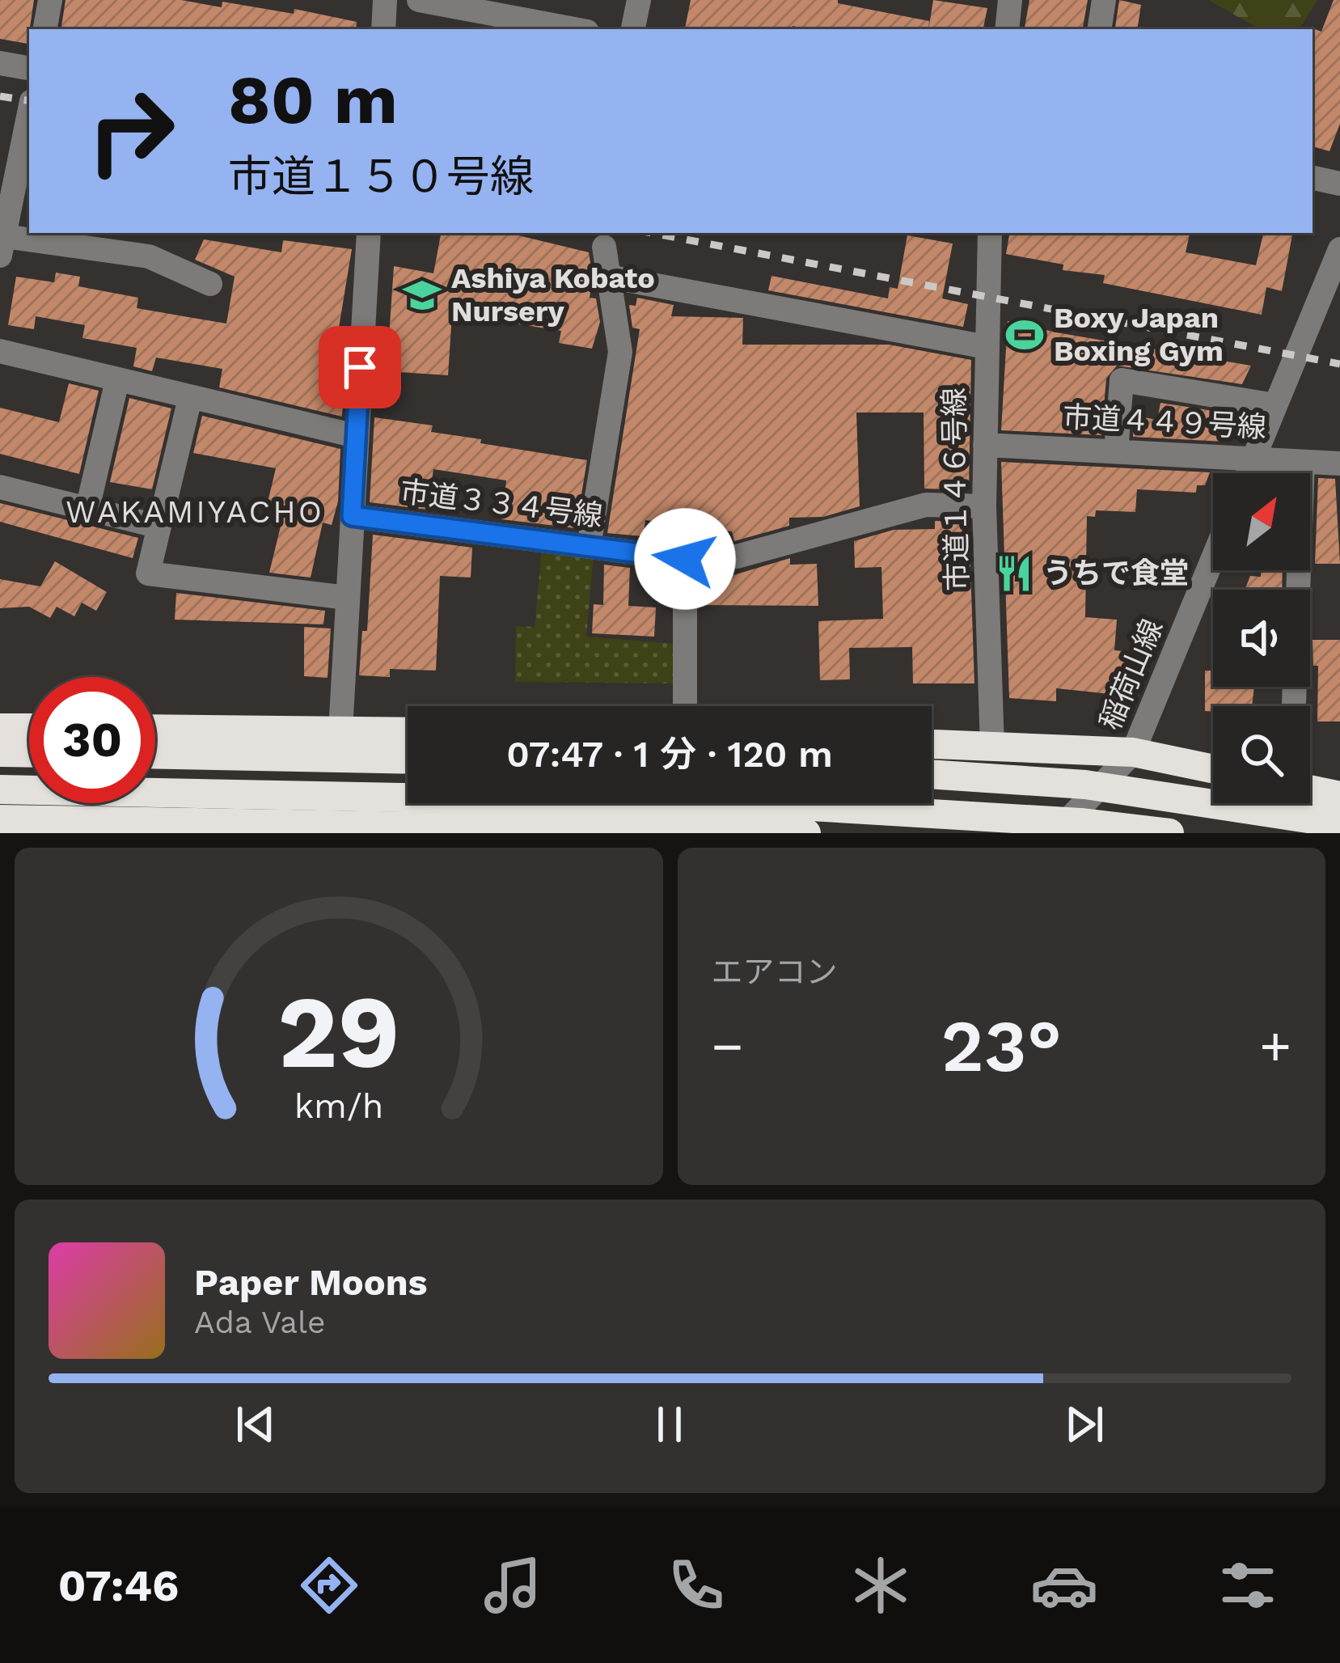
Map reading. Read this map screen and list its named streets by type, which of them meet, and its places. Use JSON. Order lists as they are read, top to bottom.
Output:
{
  "streets": {
    "street": [
      "市道４４９号線",
      "市道１４６号線",
      "市道３３４号線",
      "稲荷山線"
    ]
  },
  "crossings": [
    ["市道４４９号線", "市道１４６号線"],
    ["市道１４６号線", "市道３３４号線"]
  ],
  "districts": ["WAKAMIYACHO"],
  "places": {
    "school or university": ["Ashiya Kobato Nursery"],
    "sports": ["Boxy Japan Boxing Gym"],
    "restaurant": ["うちで食堂"]
  },
  "north": "top right",
  "page": {
    "turn": ["80 m", "市道１５０号線"],
    "limit": "30",
    "trip": "07:47 · 1 分 · 120 m",
    "tile": "エアコン",
    "heat": ["−", "23°", "+"],
    "song": ["Paper Moons", "Ada Vale"],
    "tabs": "07:46",
    "gauge": ["29", "km/h"]
  }
}
